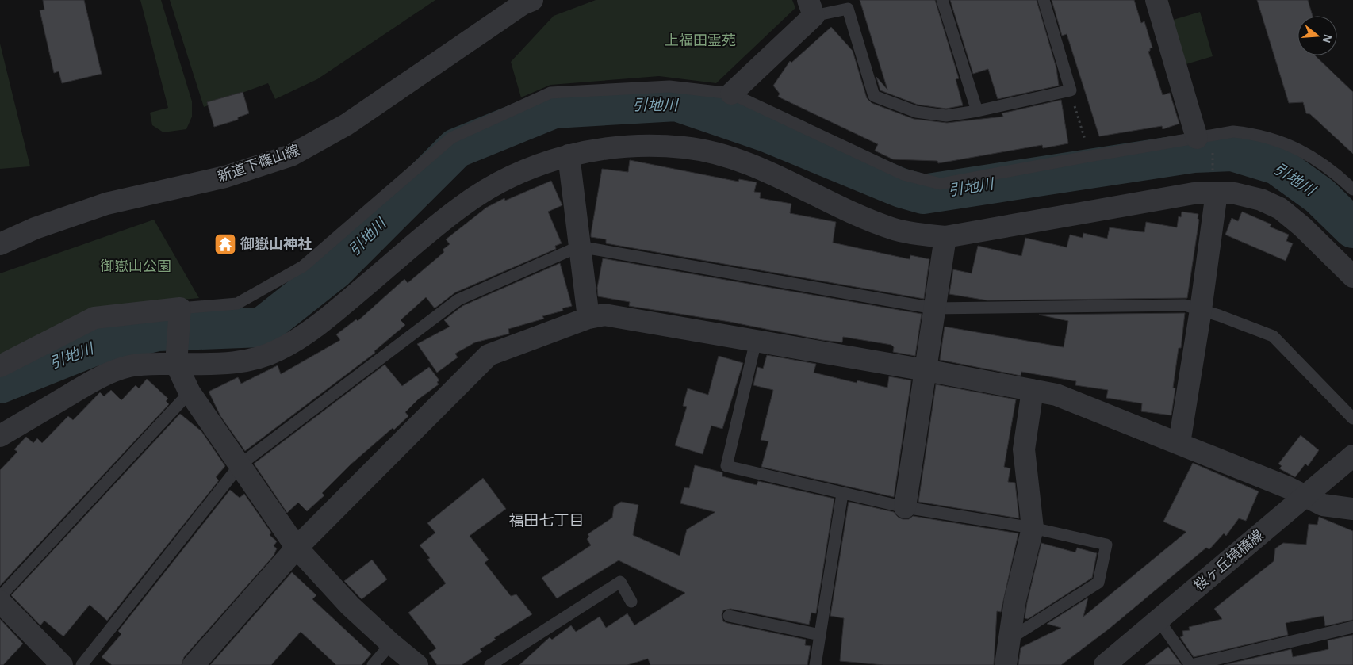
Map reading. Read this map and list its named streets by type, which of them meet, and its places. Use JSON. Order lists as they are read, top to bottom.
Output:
{
  "streets": {
    "street": ["新道下篠山線", "桜ヶ丘境橋線"]
  },
  "districts": ["福田七丁目"],
  "water": ["引地川"],
  "parks": ["上福田霊苑", "御嶽山公園"],
  "places": {
    "temple": ["御嶽山神社"]
  },
  "north": "right"
}
